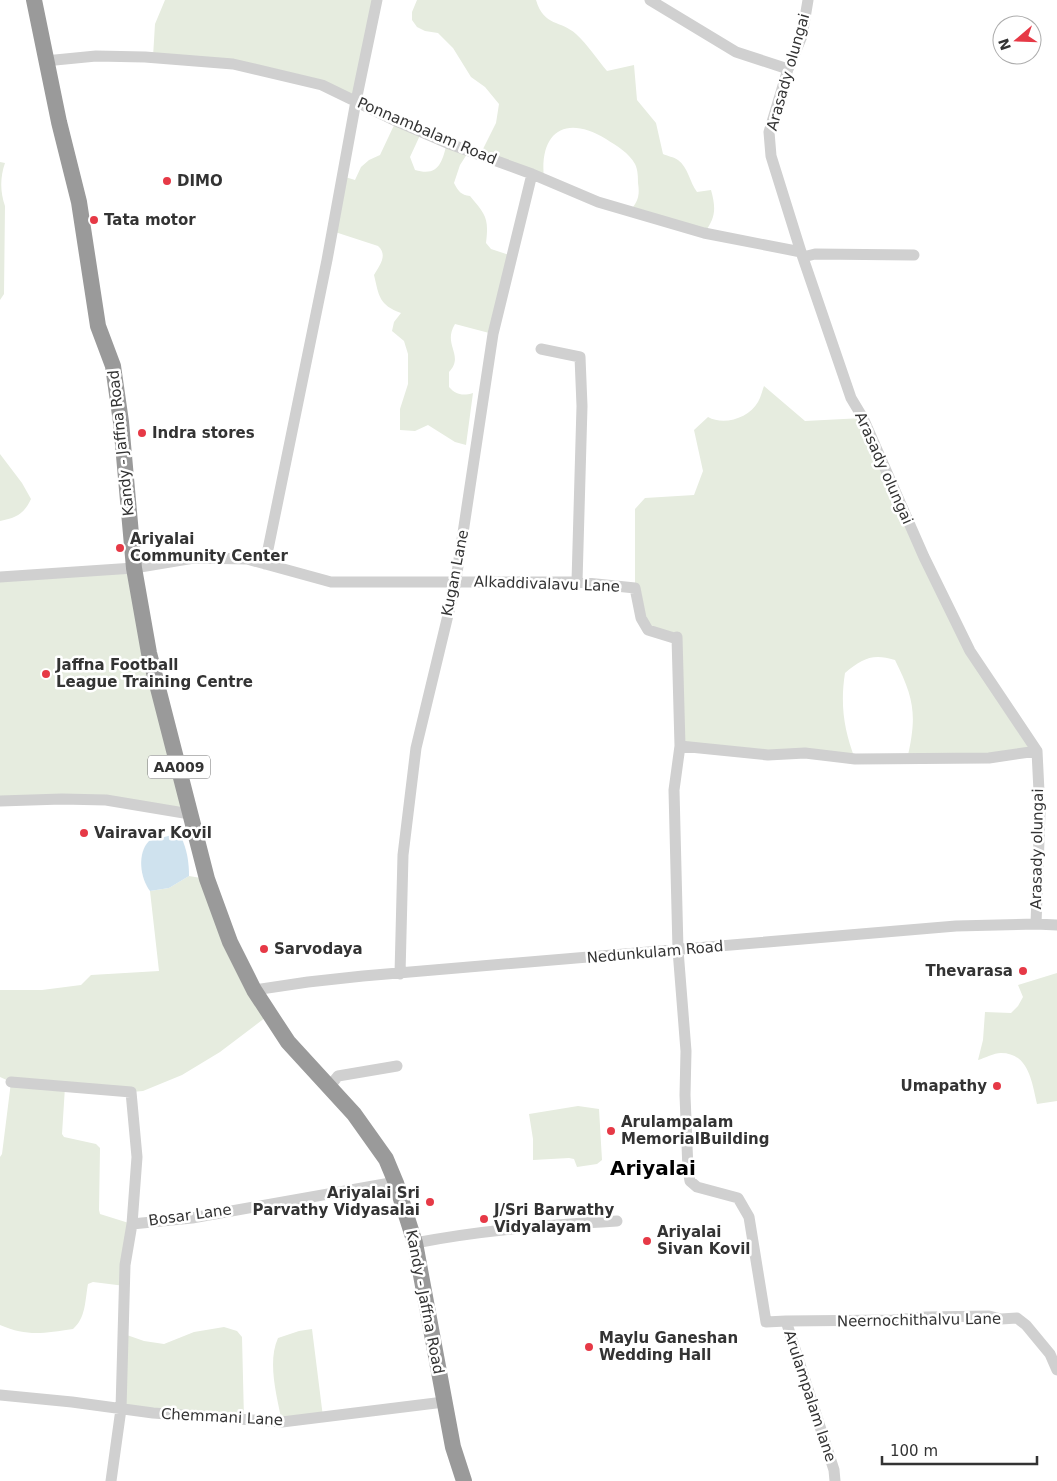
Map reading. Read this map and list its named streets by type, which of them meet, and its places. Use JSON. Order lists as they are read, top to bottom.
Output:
{
  "streets": {
    "highway": ["Kandy - Jaffna Road", "AA009"],
    "street": [
      "Arasady olungai",
      "Ponnambalam Road",
      "Kugan Lane",
      "Alkaddivalavu Lane",
      "Nedunkulam Road",
      "Bosar Lane",
      "Neernochithalvu Lane",
      "Arulampalam lane",
      "Chemmani Lane"
    ]
  },
  "crossings": [
    ["Arasady olungai", "Ponnambalam Road"],
    ["Arasady olungai", "Nedunkulam Road"],
    ["Ponnambalam Road", "Kandy - Jaffna Road"],
    ["Ponnambalam Road", "Kugan Lane"],
    ["Kandy - Jaffna Road", "Alkaddivalavu Lane"],
    ["Kandy - Jaffna Road", "Nedunkulam Road"],
    ["Kandy - Jaffna Road", "Bosar Lane"],
    ["Kandy - Jaffna Road", "Chemmani Lane"],
    ["Kugan Lane", "Alkaddivalavu Lane"],
    ["Kugan Lane", "Nedunkulam Road"],
    ["Alkaddivalavu Lane", "Nedunkulam Road"],
    ["Alkaddivalavu Lane", "Arulampalam lane"],
    ["Nedunkulam Road", "Arulampalam lane"],
    ["Neernochithalvu Lane", "Arulampalam lane"]
  ],
  "districts": ["Ariyalai"],
  "places": [
    "DIMO",
    "Tata motor",
    "Indra stores",
    "Ariyalai Community Center",
    "Jaffna Football League Training Centre",
    "Vairavar Kovil",
    "Sarvodaya",
    "Thevarasa",
    "Umapathy",
    "Arulampalam MemorialBuilding",
    "Ariyalai Sri Parvathy Vidyasalai",
    "J/Sri Barwathy Vidyalayam",
    "Ariyalai Sivan Kovil",
    "Maylu Ganeshan Wedding Hall"
  ],
  "scale_bar": "100 m",
  "north": "left"
}
